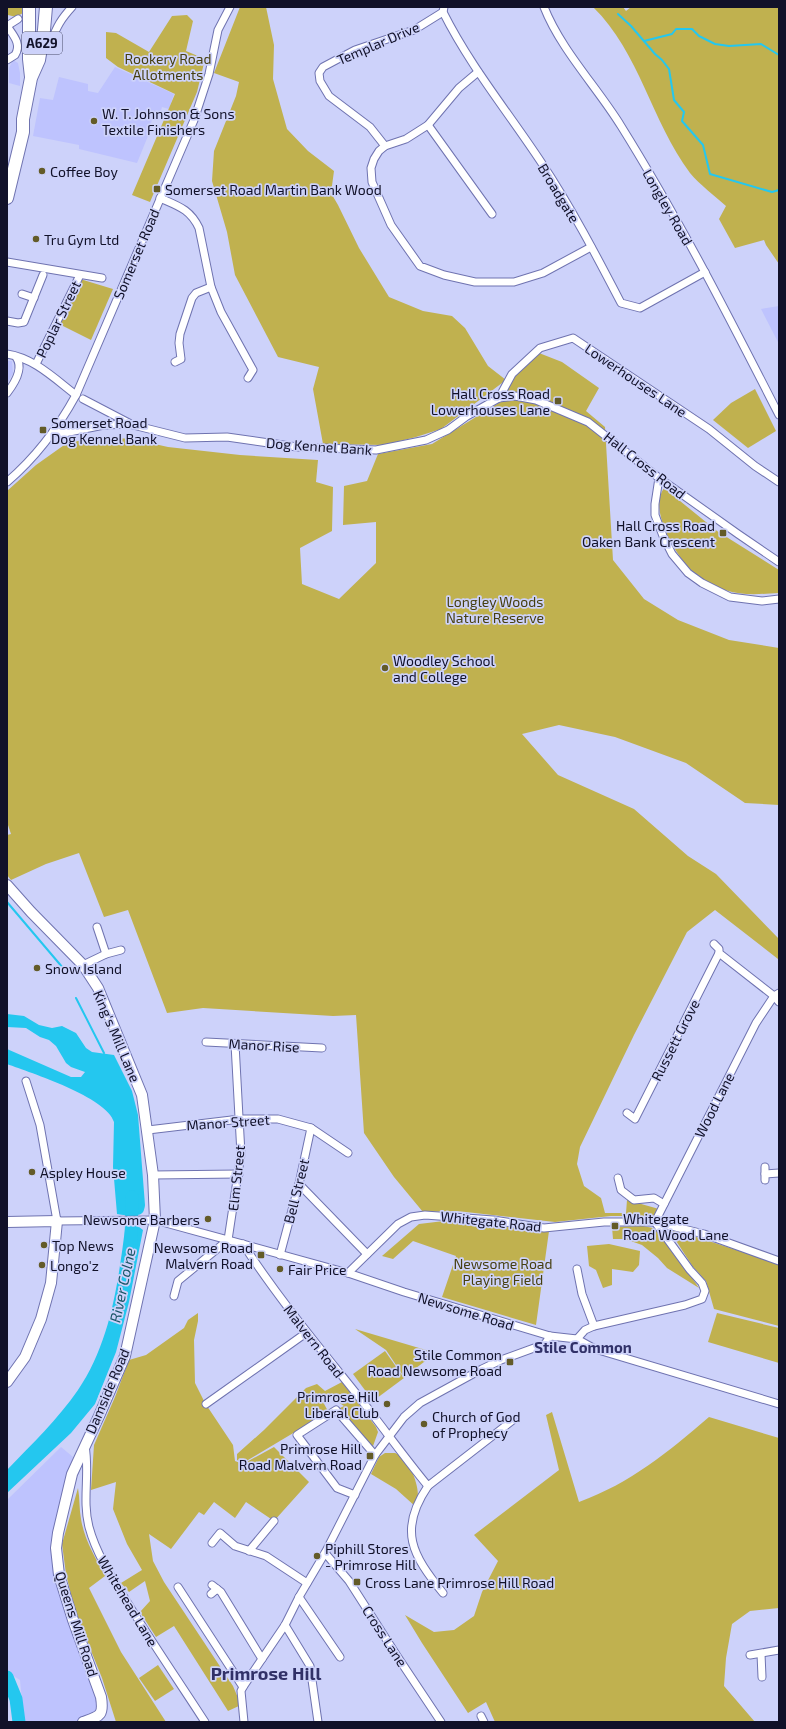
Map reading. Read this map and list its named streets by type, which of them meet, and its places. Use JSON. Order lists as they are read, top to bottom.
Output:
{
  "streets": {
    "highway": ["A629"],
    "street": [
      "Templar Drive",
      "Broadgate",
      "Longley Road",
      "Somerset Road",
      "Poplar Street",
      "Lowerhouses Lane",
      "Dog Kennel Bank",
      "Hall Cross Road",
      "King's Mill Lane",
      "Russett Grove",
      "Manor Rise",
      "Wood Lane",
      "Manor Street",
      "Elm Street",
      "Bell Street",
      "Whitegate Road",
      "Newsome Road",
      "Malvern Road",
      "Damside Road",
      "Whitehead Lane",
      "Queens Mill Road",
      "Cross Lane"
    ]
  },
  "crossings": [
    ["Templar Drive", "Broadgate"],
    ["Broadgate", "Longley Road"],
    ["Somerset Road", "Dog Kennel Bank"],
    ["Lowerhouses Lane", "Dog Kennel Bank"],
    ["Lowerhouses Lane", "Hall Cross Road"],
    ["Dog Kennel Bank", "Hall Cross Road"],
    ["King's Mill Lane", "Manor Street"],
    ["King's Mill Lane", "Newsome Road"],
    ["King's Mill Lane", "Damside Road"],
    ["Manor Rise", "Elm Street"],
    ["Wood Lane", "Whitegate Road"],
    ["Manor Street", "Elm Street"],
    ["Manor Street", "Bell Street"],
    ["Elm Street", "Newsome Road"],
    ["Bell Street", "Newsome Road"],
    ["Whitegate Road", "Newsome Road"],
    ["Newsome Road", "Malvern Road"],
    ["Newsome Road", "Damside Road"],
    ["Damside Road", "Whitehead Lane"],
    ["Damside Road", "Queens Mill Road"],
    ["Whitehead Lane", "Queens Mill Road"]
  ],
  "districts": ["Stile Common", "Primrose Hill"],
  "water": ["River Colne"],
  "parks": ["Rookery Road Allotments", "Longley Woods Nature Reserve", "Newsome Road Playing Field"],
  "places": {
    "other": [
      "W. T. Johnson & Sons Textile Finishers",
      "Coffee Boy",
      "Tru Gym Ltd",
      "Woodley School and College",
      "Snow Island",
      "Aspley House",
      "Newsome Barbers",
      "Top News",
      "Longo'z",
      "Fair Price",
      "Primrose Hill Liberal Club",
      "Church of God of Prophecy",
      "Piphill Stores - Primrose Hill"
    ],
    "transit": [
      "Somerset Road Martin Bank Wood",
      "Hall Cross Road Lowerhouses Lane",
      "Somerset Road Dog Kennel Bank",
      "Hall Cross Road Oaken Bank Crescent",
      "Whitegate Road Wood Lane",
      "Newsome Road Malvern Road",
      "Stile Common Road Newsome Road",
      "Primrose Hill Road Malvern Road",
      "Cross Lane Primrose Hill Road"
    ]
  }
}
